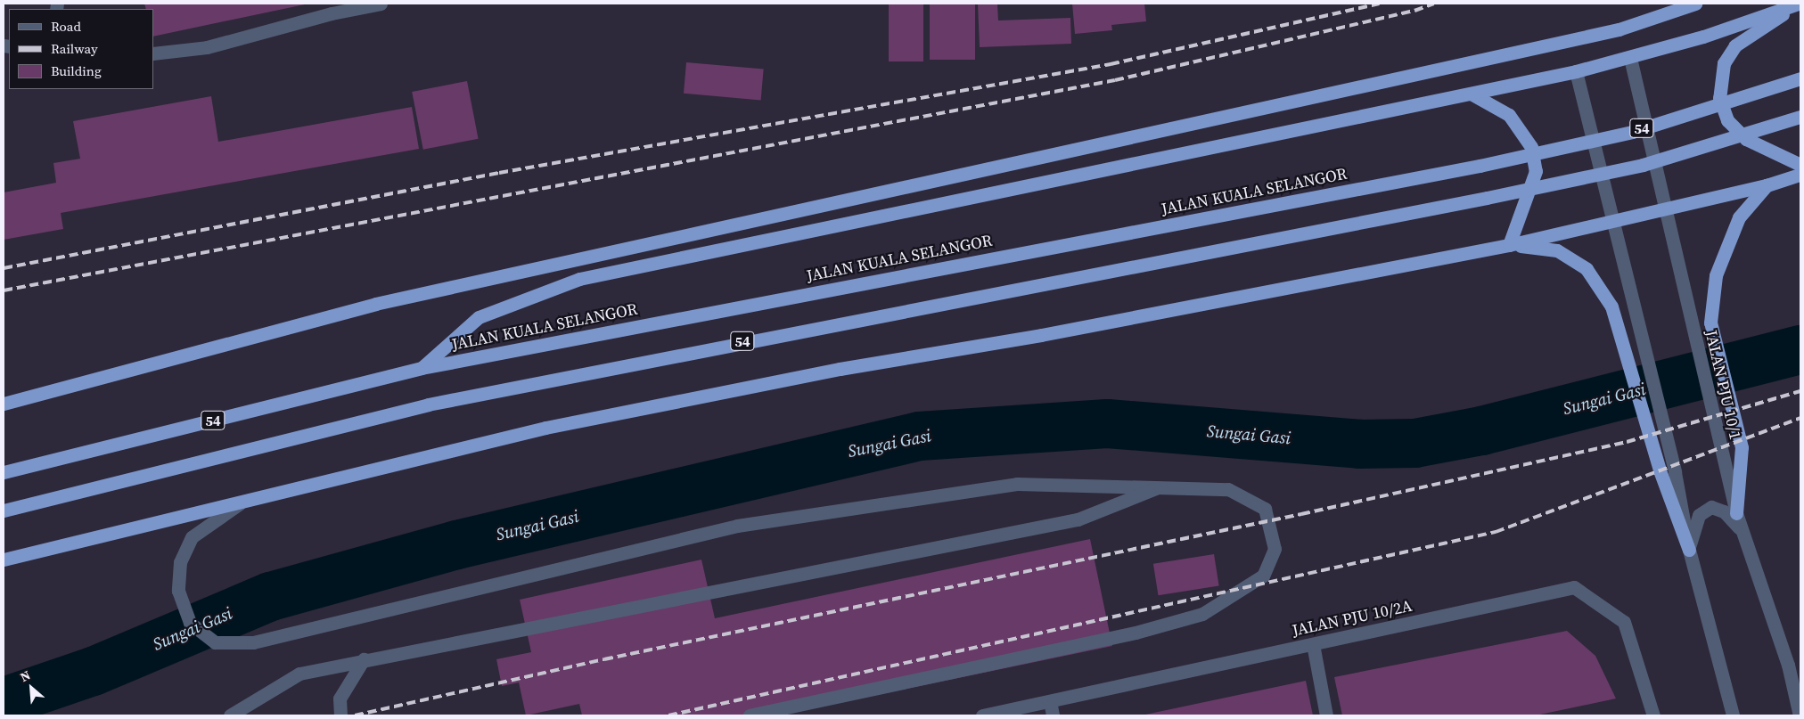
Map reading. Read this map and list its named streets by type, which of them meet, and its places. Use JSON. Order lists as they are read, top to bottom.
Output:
{
  "streets": {
    "highway": ["54", "JALAN KUALA SELANGOR"],
    "street": ["JALAN PJU 10/1", "JALAN PJU 10/2A"]
  },
  "water": ["Sungai Gasi"],
  "legend": ["Road", "Railway", "Building"],
  "north": "top left"
}
